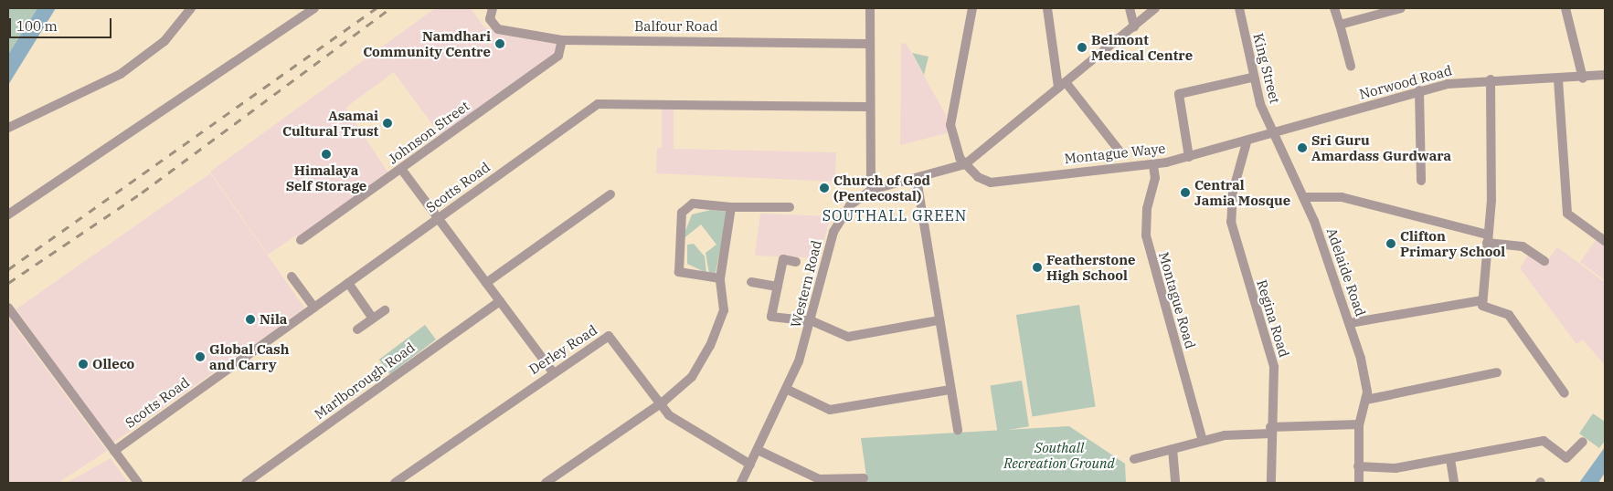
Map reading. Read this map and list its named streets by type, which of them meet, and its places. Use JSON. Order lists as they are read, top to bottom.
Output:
{
  "streets": {
    "street": [
      "Balfour Road",
      "King Street",
      "Norwood Road",
      "Johnson Street",
      "Montague Waye",
      "Scotts Road",
      "Adelaide Road",
      "Western Road",
      "Montague Road",
      "Regina Road",
      "Derley Road",
      "Marlborough Road"
    ]
  },
  "crossings": [
    ["Balfour Road", "Johnson Street"],
    ["King Street", "Norwood Road"],
    ["King Street", "Montague Waye"],
    ["King Street", "Adelaide Road"],
    ["Norwood Road", "Montague Waye"],
    ["Norwood Road", "Adelaide Road"],
    ["Montague Waye", "Adelaide Road"],
    ["Montague Waye", "Western Road"],
    ["Montague Waye", "Montague Road"],
    ["Montague Waye", "Regina Road"],
    ["Western Road", "Derley Road"]
  ],
  "districts": ["SOUTHALL GREEN"],
  "parks": ["Southall Recreation Ground"],
  "places": [
    "Namdhari Community Centre",
    "Belmont Medical Centre",
    "Asamai Cultural Trust",
    "Sri Guru Amardass Gurdwara",
    "Himalaya Self Storage",
    "Church of God (Pentecostal)",
    "Central Jamia Mosque",
    "Clifton Primary School",
    "Featherstone High School",
    "Nila",
    "Global Cash and Carry",
    "Olleco"
  ],
  "scale_bar": "100 m"
}
